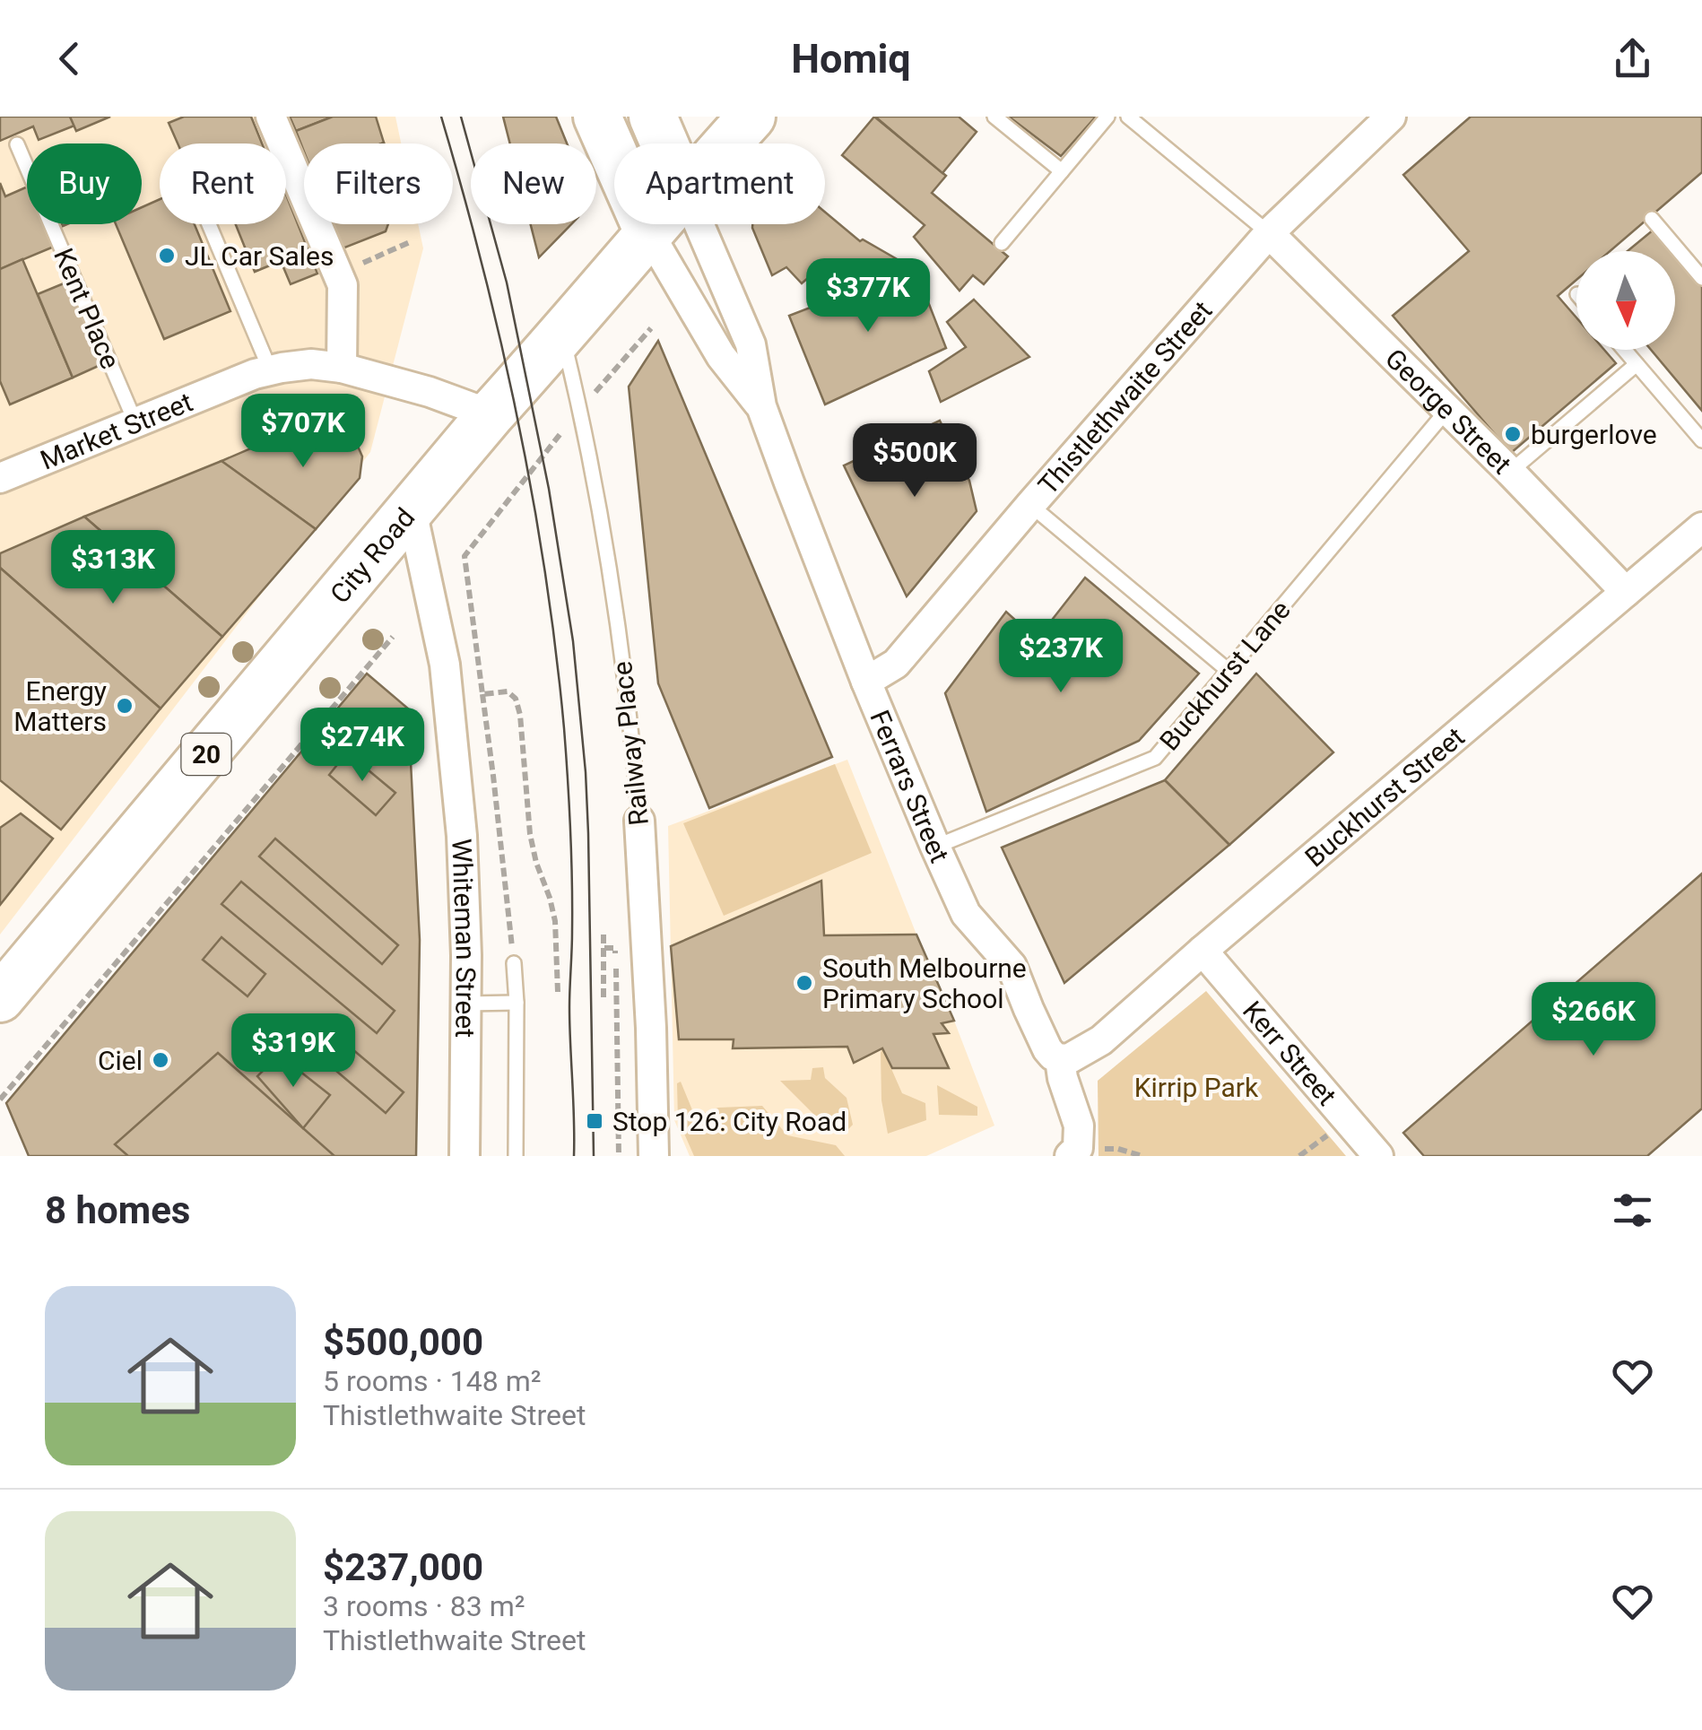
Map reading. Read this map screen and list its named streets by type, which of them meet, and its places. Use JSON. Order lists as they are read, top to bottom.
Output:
{
  "streets": {
    "main road": ["City Road", "20", "Ferrars Street"],
    "street": [
      "Thistlethwaite Street",
      "George Street",
      "Market Street",
      "Railway Place",
      "Buckhurst Street",
      "Whiteman Street",
      "Kerr Street"
    ],
    "lane": ["Kent Place", "Buckhurst Lane"]
  },
  "crossings": [
    ["Kent Place", "Market Street"],
    ["Thistlethwaite Street", "George Street"],
    ["Thistlethwaite Street", "Ferrars Street"],
    ["George Street", "Buckhurst Lane"],
    ["George Street", "Buckhurst Street"],
    ["Market Street", "City Road"],
    ["City Road", "Railway Place"],
    ["City Road", "Ferrars Street"],
    ["City Road", "Whiteman Street"],
    ["Buckhurst Lane", "Ferrars Street"],
    ["Ferrars Street", "Buckhurst Street"],
    ["Buckhurst Street", "Kerr Street"]
  ],
  "parks": ["Kirrip Park"],
  "places": {
    "other": [
      "JL Car Sales",
      "burgerlove",
      "Energy Matters",
      "South Melbourne Primary School",
      "Ciel"
    ],
    "transit": ["Stop 126: City Road"]
  },
  "north": "bottom",
  "page": {
    "header": "Homiq",
    "chip": [
      "Buy",
      "Rent",
      "Filters",
      "New",
      "Apartment"
    ],
    "price": [
      "$377K",
      "$707K",
      "$500K",
      "$313K",
      "$237K",
      "$274K",
      "$266K",
      "$319K"
    ],
    "heading": "8 homes",
    "list": [
      {
        "name": "$500,000",
        "note": "5 rooms · 148 m² · Thistlethwaite Street"
      },
      {
        "name": "$237,000",
        "note": "3 rooms · 83 m² · Thistlethwaite Street"
      }
    ]
  }
}
